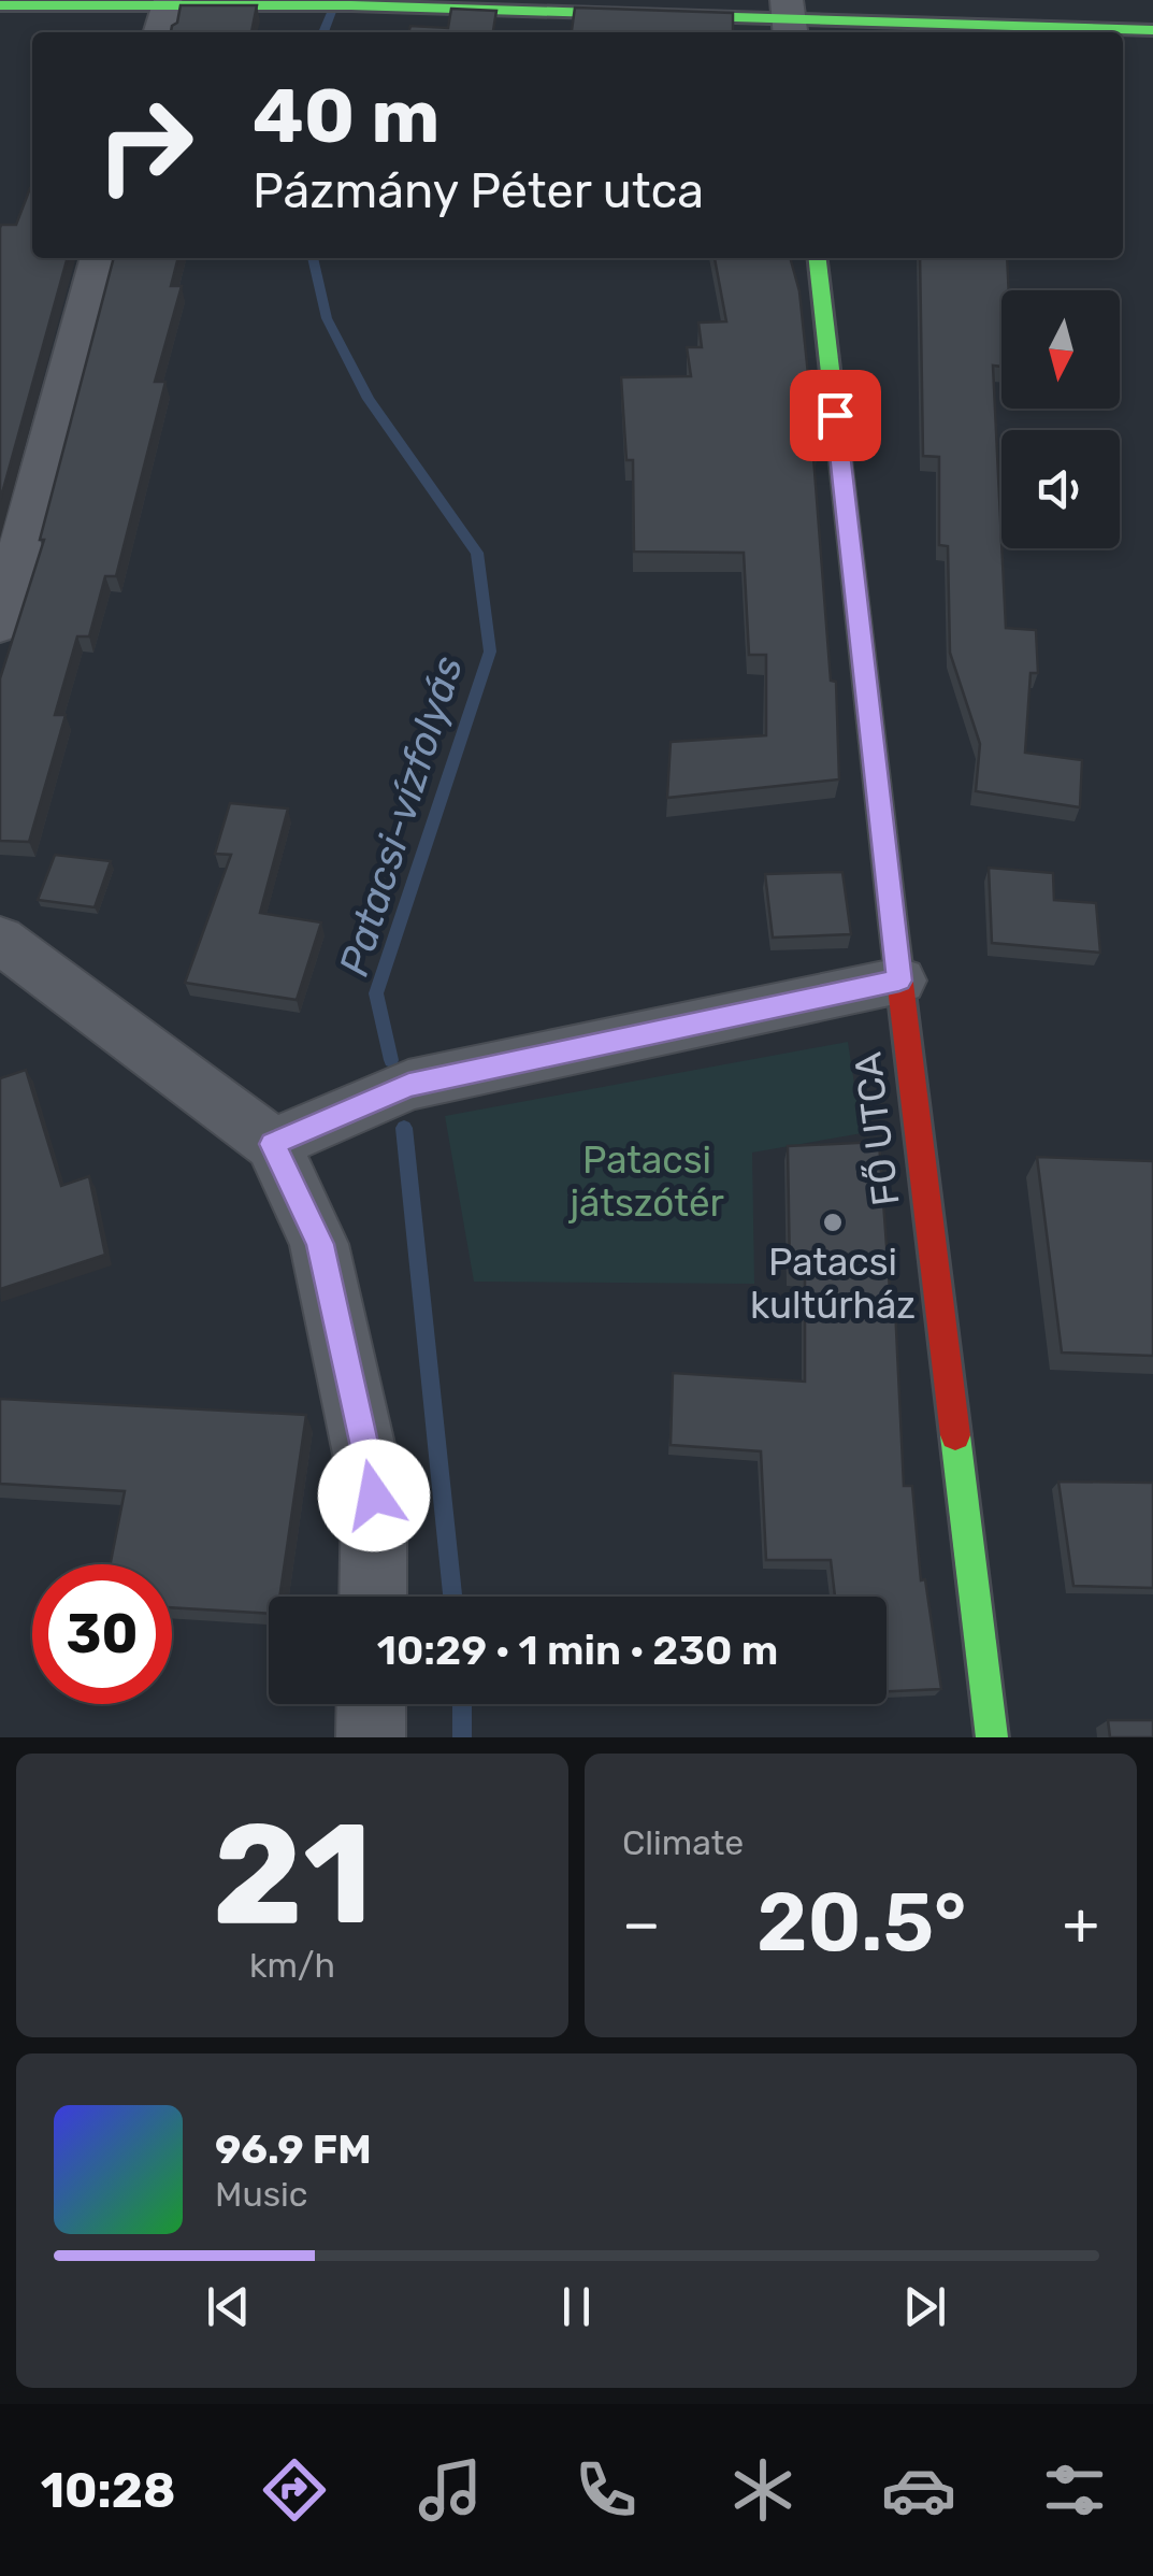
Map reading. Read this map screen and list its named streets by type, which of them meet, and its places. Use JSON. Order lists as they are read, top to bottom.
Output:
{
  "streets": {
    "street": ["FŐ UTCA"]
  },
  "water": ["Patacsi-vízfolyás"],
  "parks": ["Patacsi játszótér"],
  "places": ["Patacsi kultúrház"],
  "north": "bottom",
  "page": {
    "turn": ["40 m", "Pázmány Péter utca"],
    "limit": "30",
    "trip": "10:29 · 1 min · 230 m",
    "tile": [
      ["21", "km/h"],
      "Climate"
    ],
    "heat": ["−", "20.5°", "+"],
    "song": ["96.9 FM", "Music"],
    "tabs": "10:28"
  }
}
